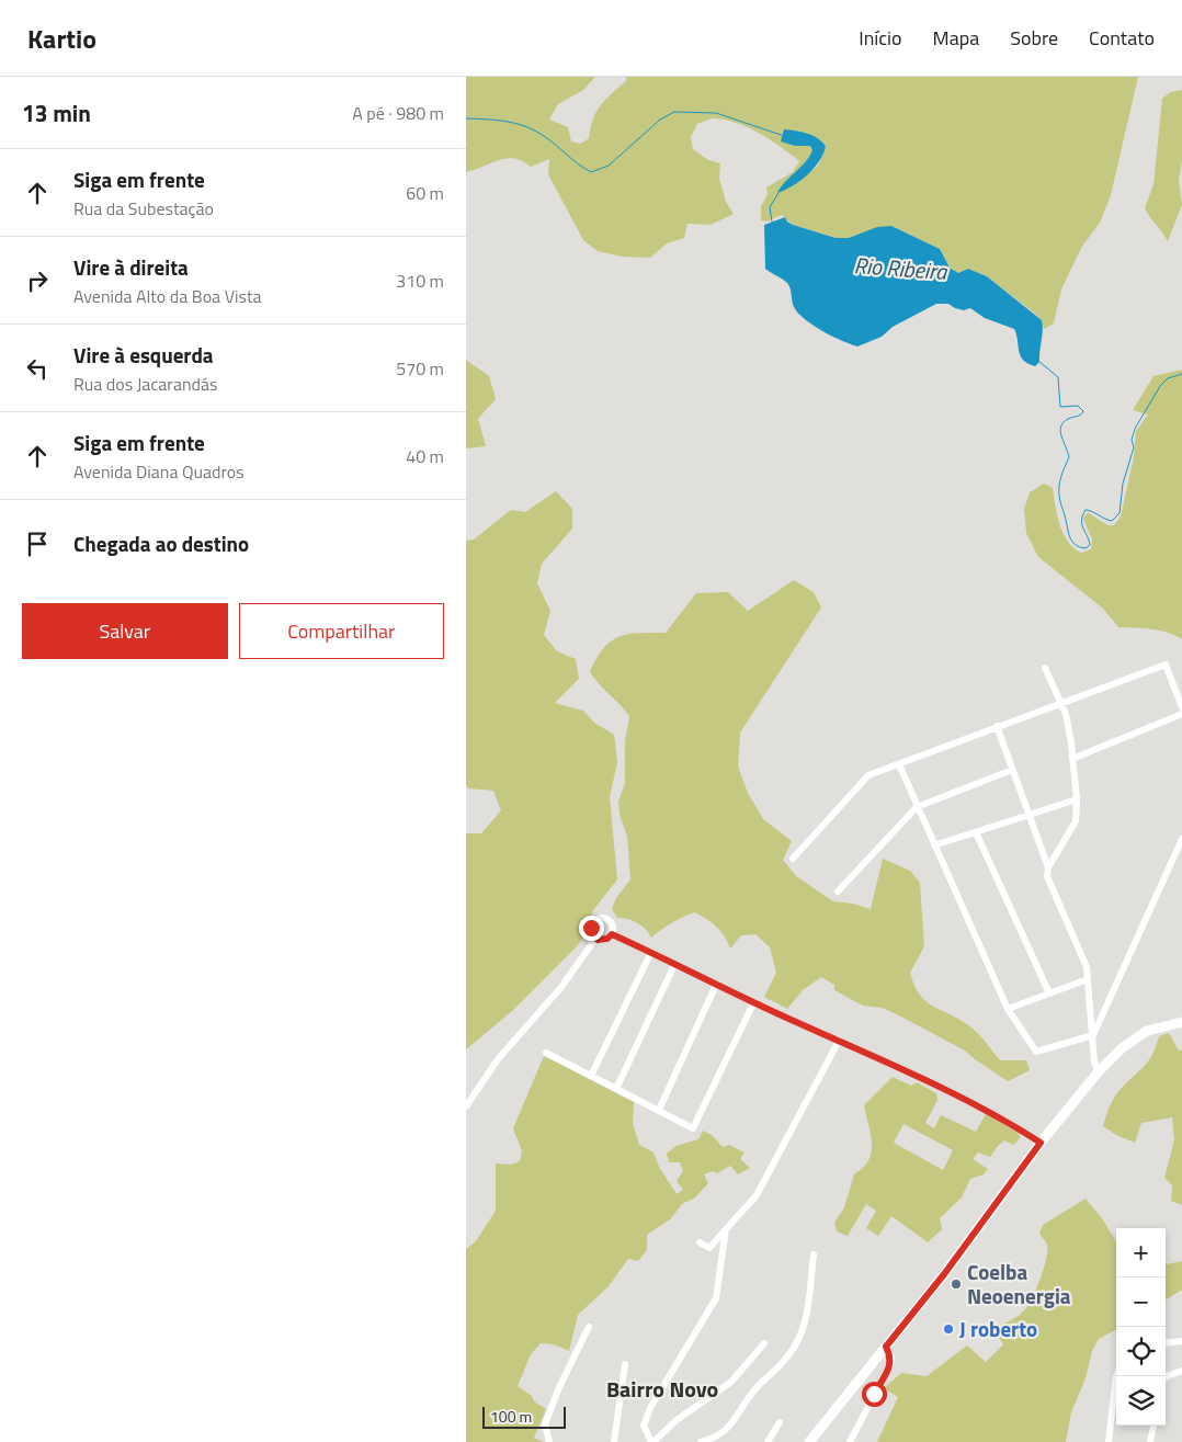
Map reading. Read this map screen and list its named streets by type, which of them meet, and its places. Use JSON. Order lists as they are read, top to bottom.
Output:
{
  "districts": ["Bairro Novo"],
  "water": ["Rio Ribeira"],
  "places": ["Coelba Neoenergia", "J roberto"],
  "scale_bar": "100 m",
  "page": {
    "header": "Kartio",
    "nav": [
      "Início",
      "Mapa",
      "Sobre",
      "Contato"
    ],
    "heading": ["13 min", "A pé · 980 m"],
    "list": [
      ["Siga em frente", "Rua da Subestação", "60 m"],
      ["Vire à direita", "Avenida Alto da Boa Vista", "310 m"],
      ["Vire à esquerda", "Rua dos Jacarandás", "570 m"],
      ["Siga em frente", "Avenida Diana Quadros", "40 m"],
      "Chegada ao destino"
    ],
    "buttons": ["Salvar", "Compartilhar"],
    "map_buttons": ["+", "−"],
    "scale": "100 m"
  }
}
